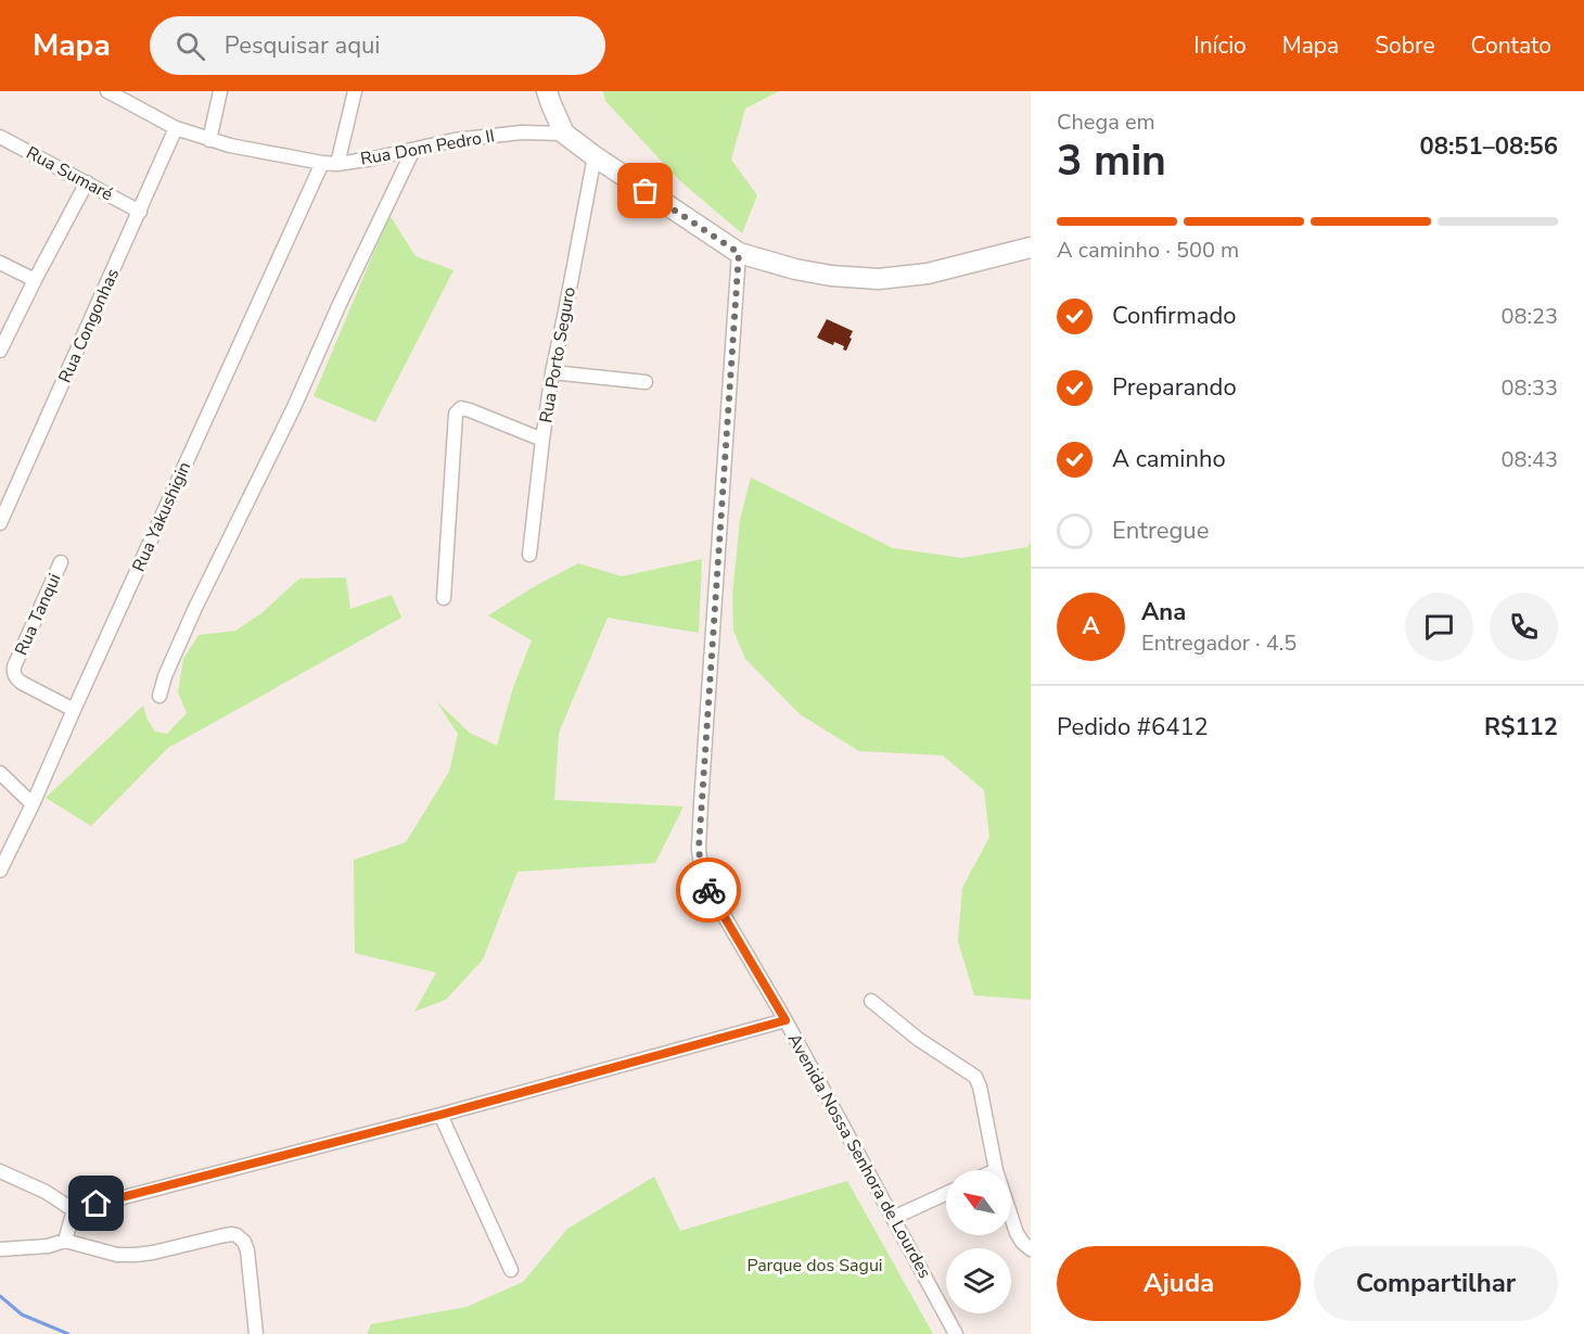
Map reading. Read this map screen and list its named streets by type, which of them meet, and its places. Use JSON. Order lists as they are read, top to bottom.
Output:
{
  "streets": {
    "street": [
      "Rua Dom Pedro II",
      "Rua Sumaré",
      "Rua Congonhas",
      "Rua Porto Seguro",
      "Rua Yakushigin",
      "Rua Tanqui",
      "Avenida Nossa Senhora de Lourdes"
    ]
  },
  "crossings": [
    ["Rua Dom Pedro II", "Rua Congonhas"],
    ["Rua Dom Pedro II", "Rua Yakushigin"],
    ["Rua Sumaré", "Rua Congonhas"],
    ["Rua Yakushigin", "Rua Tanqui"]
  ],
  "parks": ["Parque dos Sagui"],
  "north": "top left",
  "page": {
    "header": "Mapa",
    "search": "Pesquisar aqui",
    "nav": [
      "Início",
      "Mapa",
      "Sobre",
      "Contato"
    ],
    "heading": ["3 min", "Chega em", "08:51–08:56"],
    "panel": [
      "Ana",
      "Entregador · 4.5",
      "Pedido #6412",
      "R$112"
    ],
    "bar": "A caminho · 500 m",
    "list": [
      ["Confirmado", "08:23"],
      ["Preparando", "08:33"],
      ["A caminho", "08:43"],
      "Entregue"
    ],
    "round": "A",
    "buttons": ["Ajuda", "Compartilhar"]
  }
}
